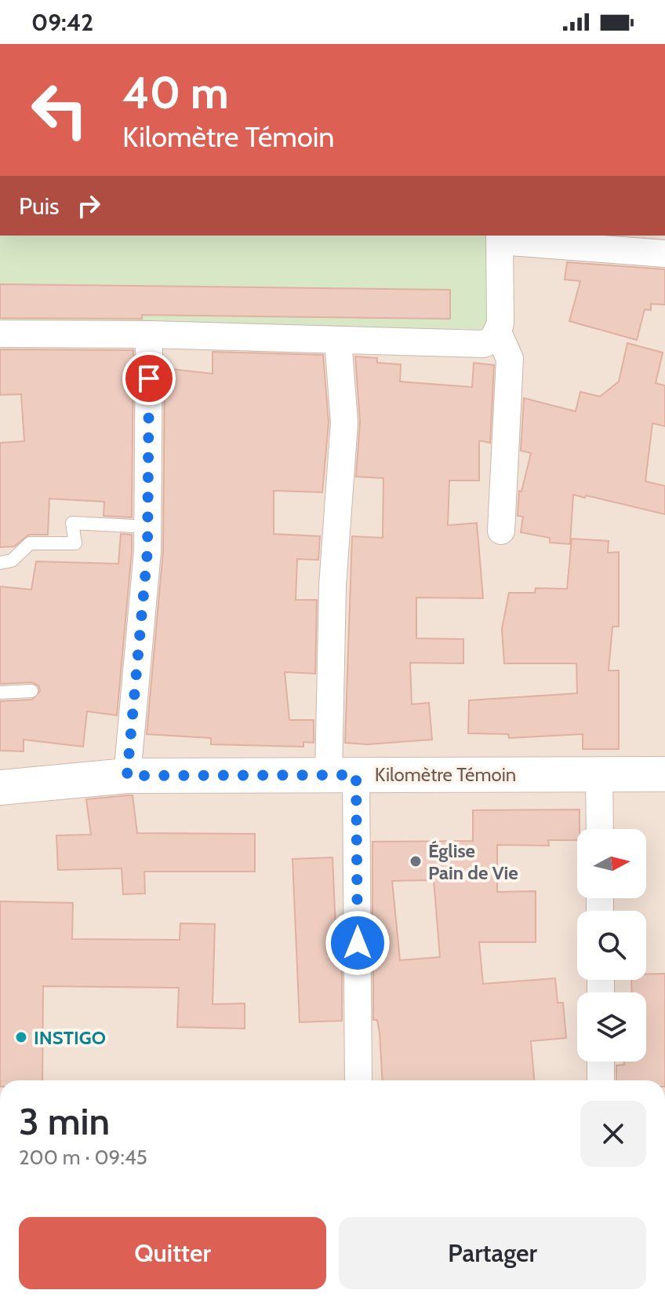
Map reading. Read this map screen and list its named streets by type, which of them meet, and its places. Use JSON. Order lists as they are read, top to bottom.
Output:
{
  "streets": {
    "main road": ["Kilomètre Témoin"]
  },
  "places": ["Église Pain de Vie", "INSTIGO"],
  "north": "right",
  "page": {
    "status": "09:42",
    "turn": ["40 m", "Kilomètre Témoin"],
    "then": "Puis",
    "heading": ["3 min", "200 m · 09:45"],
    "buttons": ["Quitter", "Partager"]
  }
}
